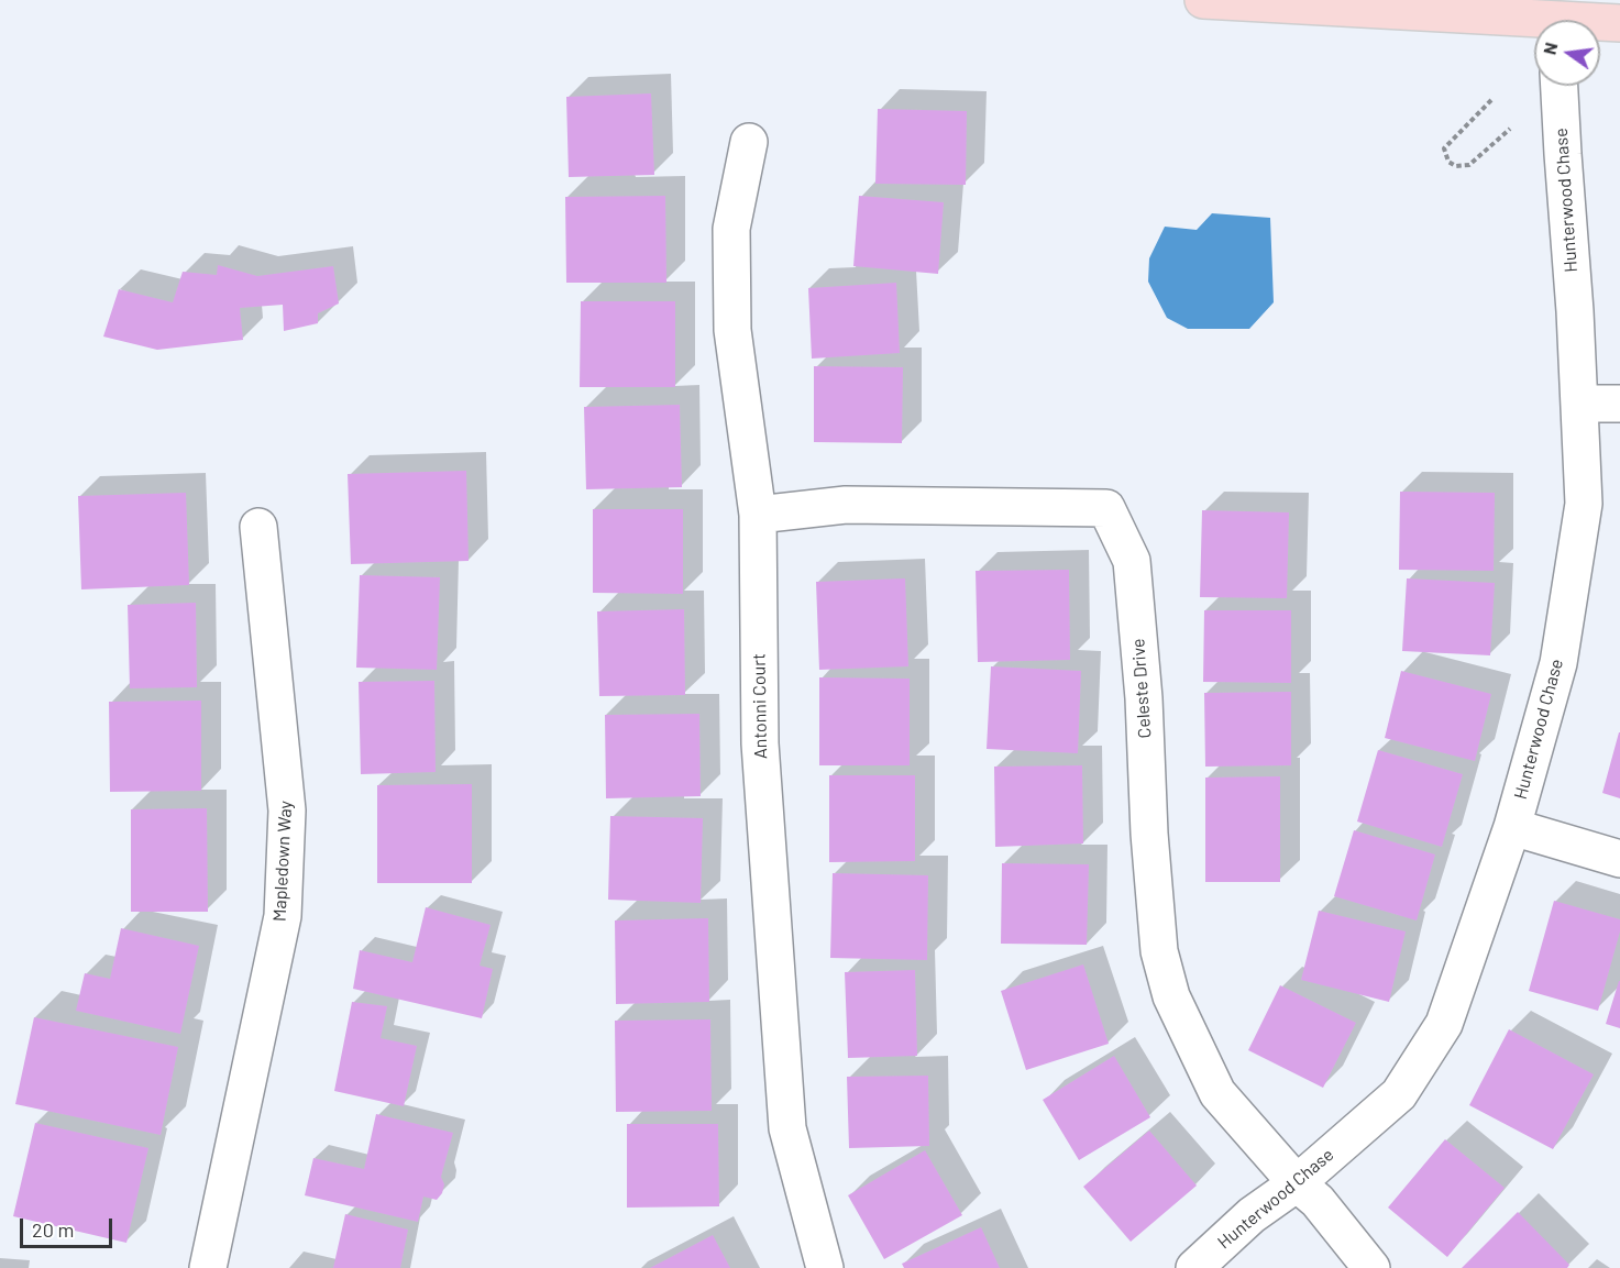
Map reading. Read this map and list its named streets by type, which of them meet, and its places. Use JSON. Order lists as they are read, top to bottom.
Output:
{
  "streets": {
    "street": [
      "Hunterwood Chase",
      "Celeste Drive",
      "Antonni Court",
      "Mapledown Way"
    ]
  },
  "crossings": [
    ["Hunterwood Chase", "Celeste Drive"],
    ["Celeste Drive", "Antonni Court"]
  ],
  "scale_bar": "20 m",
  "north": "left"
}
